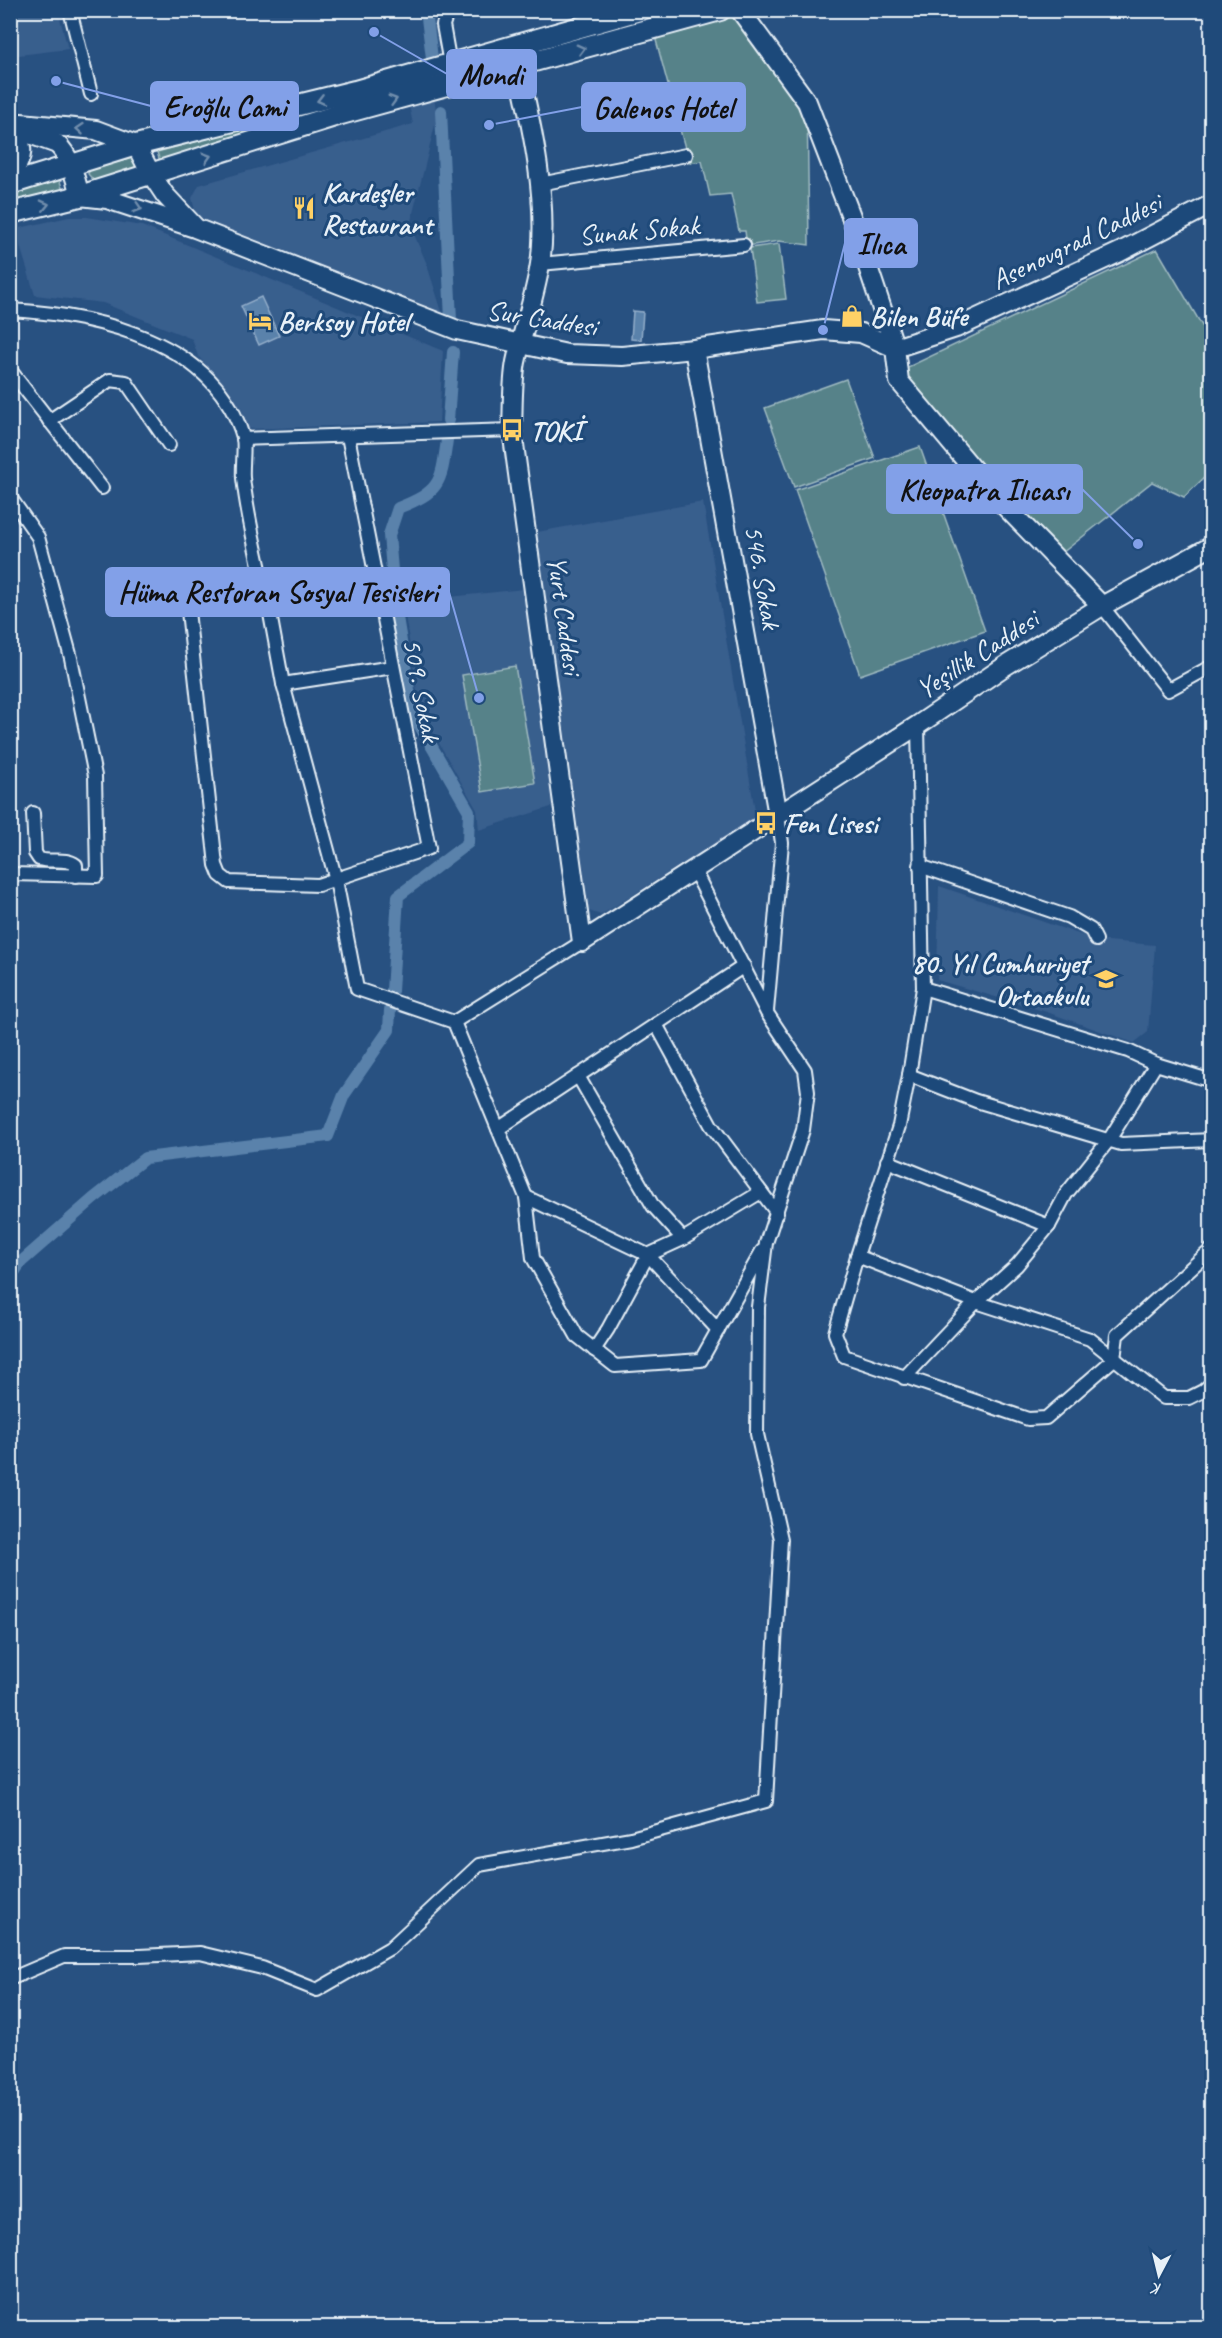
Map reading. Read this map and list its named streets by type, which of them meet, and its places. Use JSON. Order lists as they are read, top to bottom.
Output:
{
  "streets": {
    "main road": [
      "Asenovgrad Caddesi",
      "Sur Caddesi",
      "546. Sokak",
      "Yurt Caddesi",
      "Yeşillik Caddesi"
    ],
    "street": ["Sunak Sokak", "509. Sokak"]
  },
  "crossings": [
    ["Sunak Sokak", "Yurt Caddesi"],
    ["Asenovgrad Caddesi", "Sur Caddesi"],
    ["Sur Caddesi", "546. Sokak"],
    ["Sur Caddesi", "Yurt Caddesi"],
    ["546. Sokak", "Yeşillik Caddesi"]
  ],
  "places": {
    "other": [
      "Mondi",
      "Eroğlu Cami",
      "Galenos Hotel",
      "Ilıca",
      "Kleopatra Ilıcası",
      "Hüma Restoran Sosyal Tesisleri"
    ],
    "restaurant": ["Kardeşler Restaurant"],
    "shop": ["Bilen Büfe"],
    "hotel": ["Berksoy Hotel"],
    "bus stop": ["TOKİ", "Fen Lisesi"],
    "school or university": ["80. Yıl Cumhuriyet Ortaokulu"]
  },
  "north": "bottom"
}
